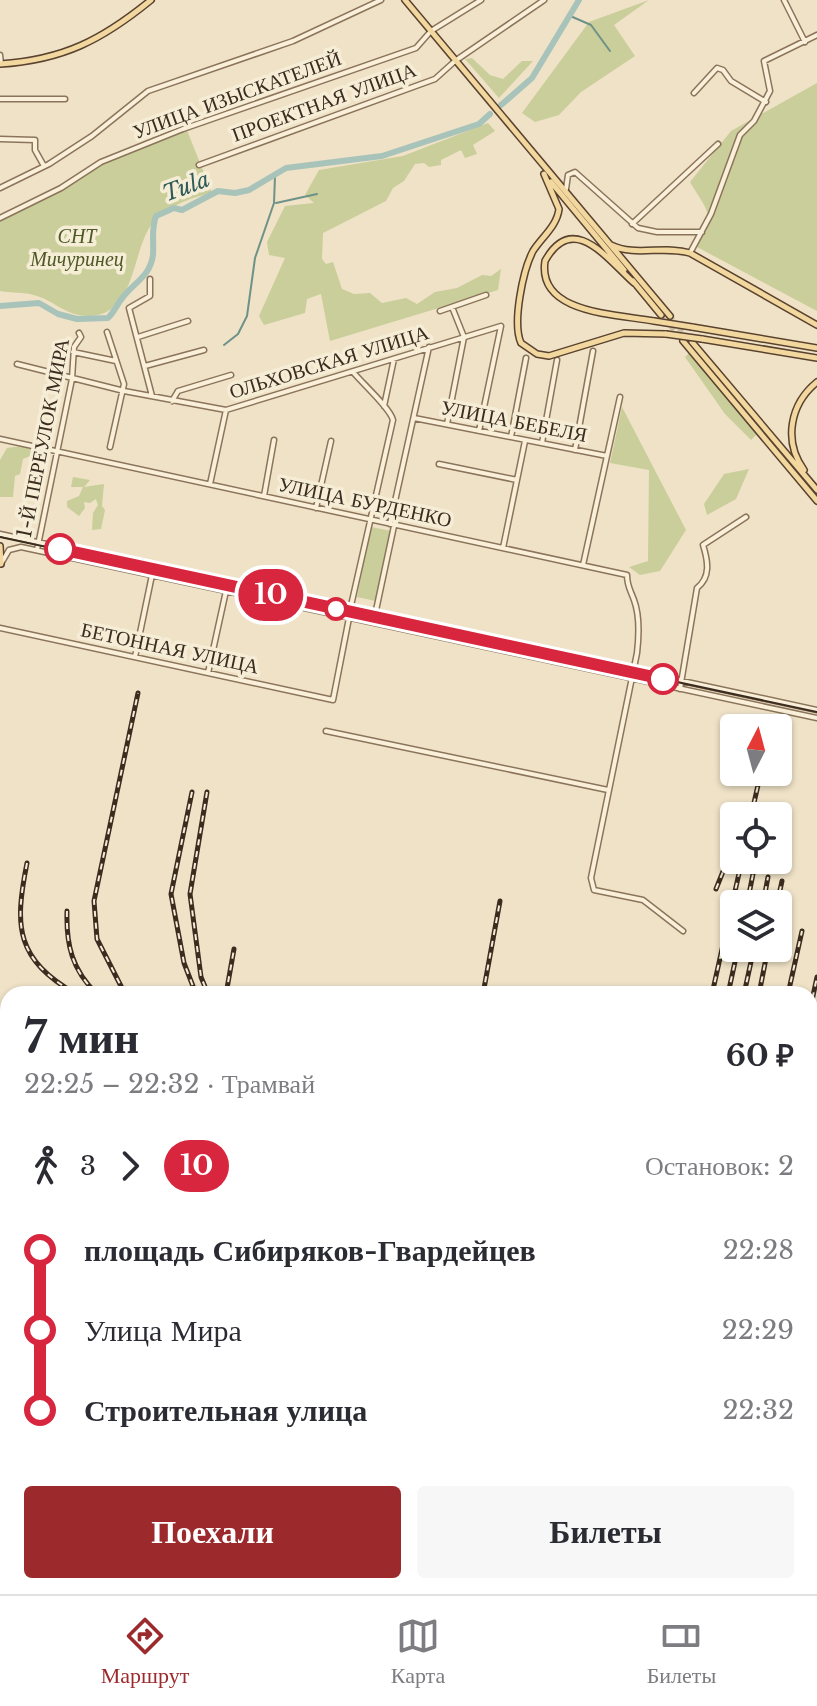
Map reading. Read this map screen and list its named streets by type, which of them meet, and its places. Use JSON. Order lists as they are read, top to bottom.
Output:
{
  "streets": {
    "street": [
      "УЛИЦА ИЗЫСКАТЕЛЕЙ",
      "ПРОЕКТНАЯ УЛИЦА",
      "ОЛЬХОВСКАЯ УЛИЦА",
      "УЛИЦА БЕБЕЛЯ",
      "1-Й ПЕРЕУЛОК МИРА",
      "УЛИЦА БУРДЕНКО",
      "БЕТОННАЯ УЛИЦА"
    ]
  },
  "crossings": [
    ["ОЛЬХОВСКАЯ УЛИЦА", "УЛИЦА БЕБЕЛЯ"],
    ["ОЛЬХОВСКАЯ УЛИЦА", "1-Й ПЕРЕУЛОК МИРА"],
    ["1-Й ПЕРЕУЛОК МИРА", "УЛИЦА БУРДЕНКО"]
  ],
  "water": ["Tula"],
  "parks": ["СНТ Мичуринец"],
  "lines": ["tram line 10"],
  "north": "top",
  "page": {
    "on_map": "10",
    "heading": ["7 мин", "22:25 – 22:32 · Трамвай", "60 ₽"],
    "legs": ["3", "10", "Остановок: 2"],
    "list": [
      {
        "name": "площадь Сибиряков-Гвардейцев",
        "value": "22:28"
      },
      {
        "name": "Улица Мира",
        "value": "22:29"
      },
      {
        "name": "Строительная улица",
        "value": "22:32"
      }
    ],
    "buttons": ["Поехали", "Билеты"],
    "tabs": ["Маршрут", "Карта", "Билеты"]
  }
}
